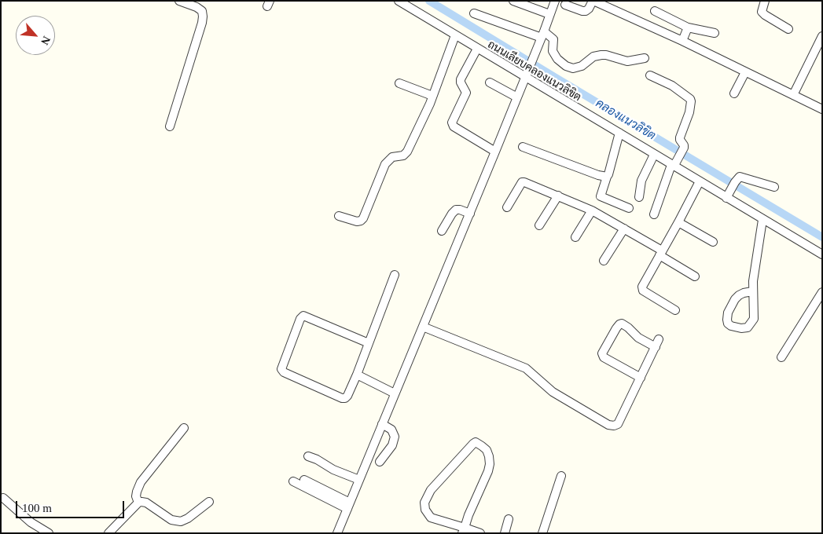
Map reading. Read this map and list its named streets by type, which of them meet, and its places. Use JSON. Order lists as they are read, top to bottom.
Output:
{
  "streets": {
    "street": ["ถนนเลียบคลองแนวลิขิต"]
  },
  "water": ["คลองแนวลิขิต"],
  "scale_bar": "100 m",
  "north": "bottom right"
}
